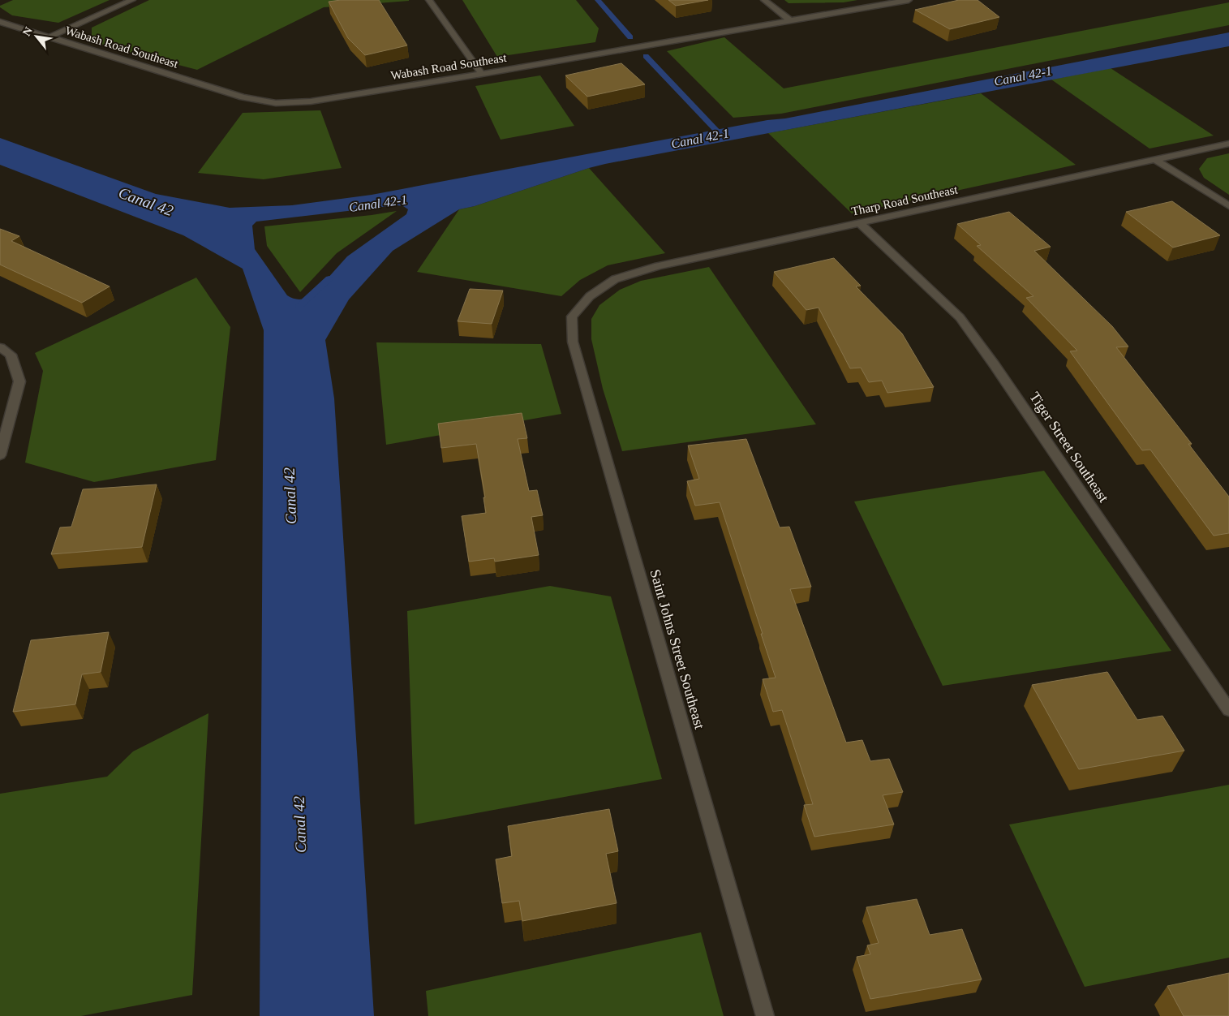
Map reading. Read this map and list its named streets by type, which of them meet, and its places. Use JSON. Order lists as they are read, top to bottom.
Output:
{
  "streets": {
    "street": [
      "Wabash Road Southeast",
      "Tharp Road Southeast",
      "Tiger Street Southeast",
      "Saint Johns Street Southeast"
    ]
  },
  "crossings": [
    ["Tharp Road Southeast", "Tiger Street Southeast"],
    ["Tharp Road Southeast", "Saint Johns Street Southeast"]
  ],
  "water": ["Canal 42-1", "Canal 42"],
  "north": "top left"
}
